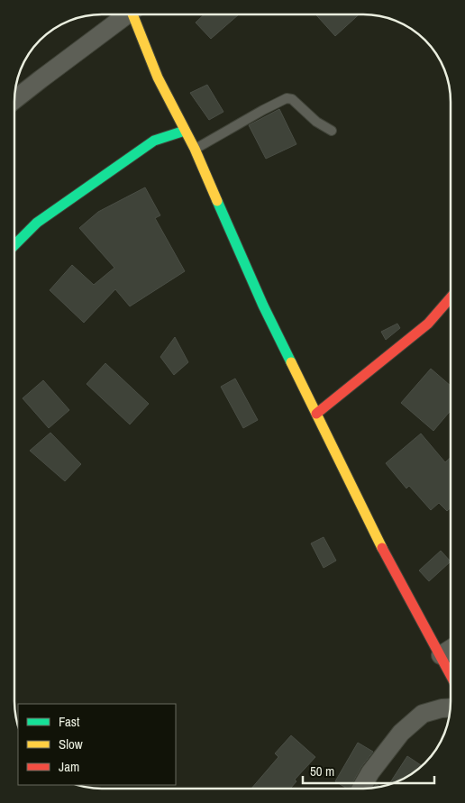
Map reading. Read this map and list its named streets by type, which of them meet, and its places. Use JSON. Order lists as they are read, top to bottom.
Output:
{
  "legend": ["Fast", "Slow", "Jam"],
  "scale_bar": "50 m"
}
